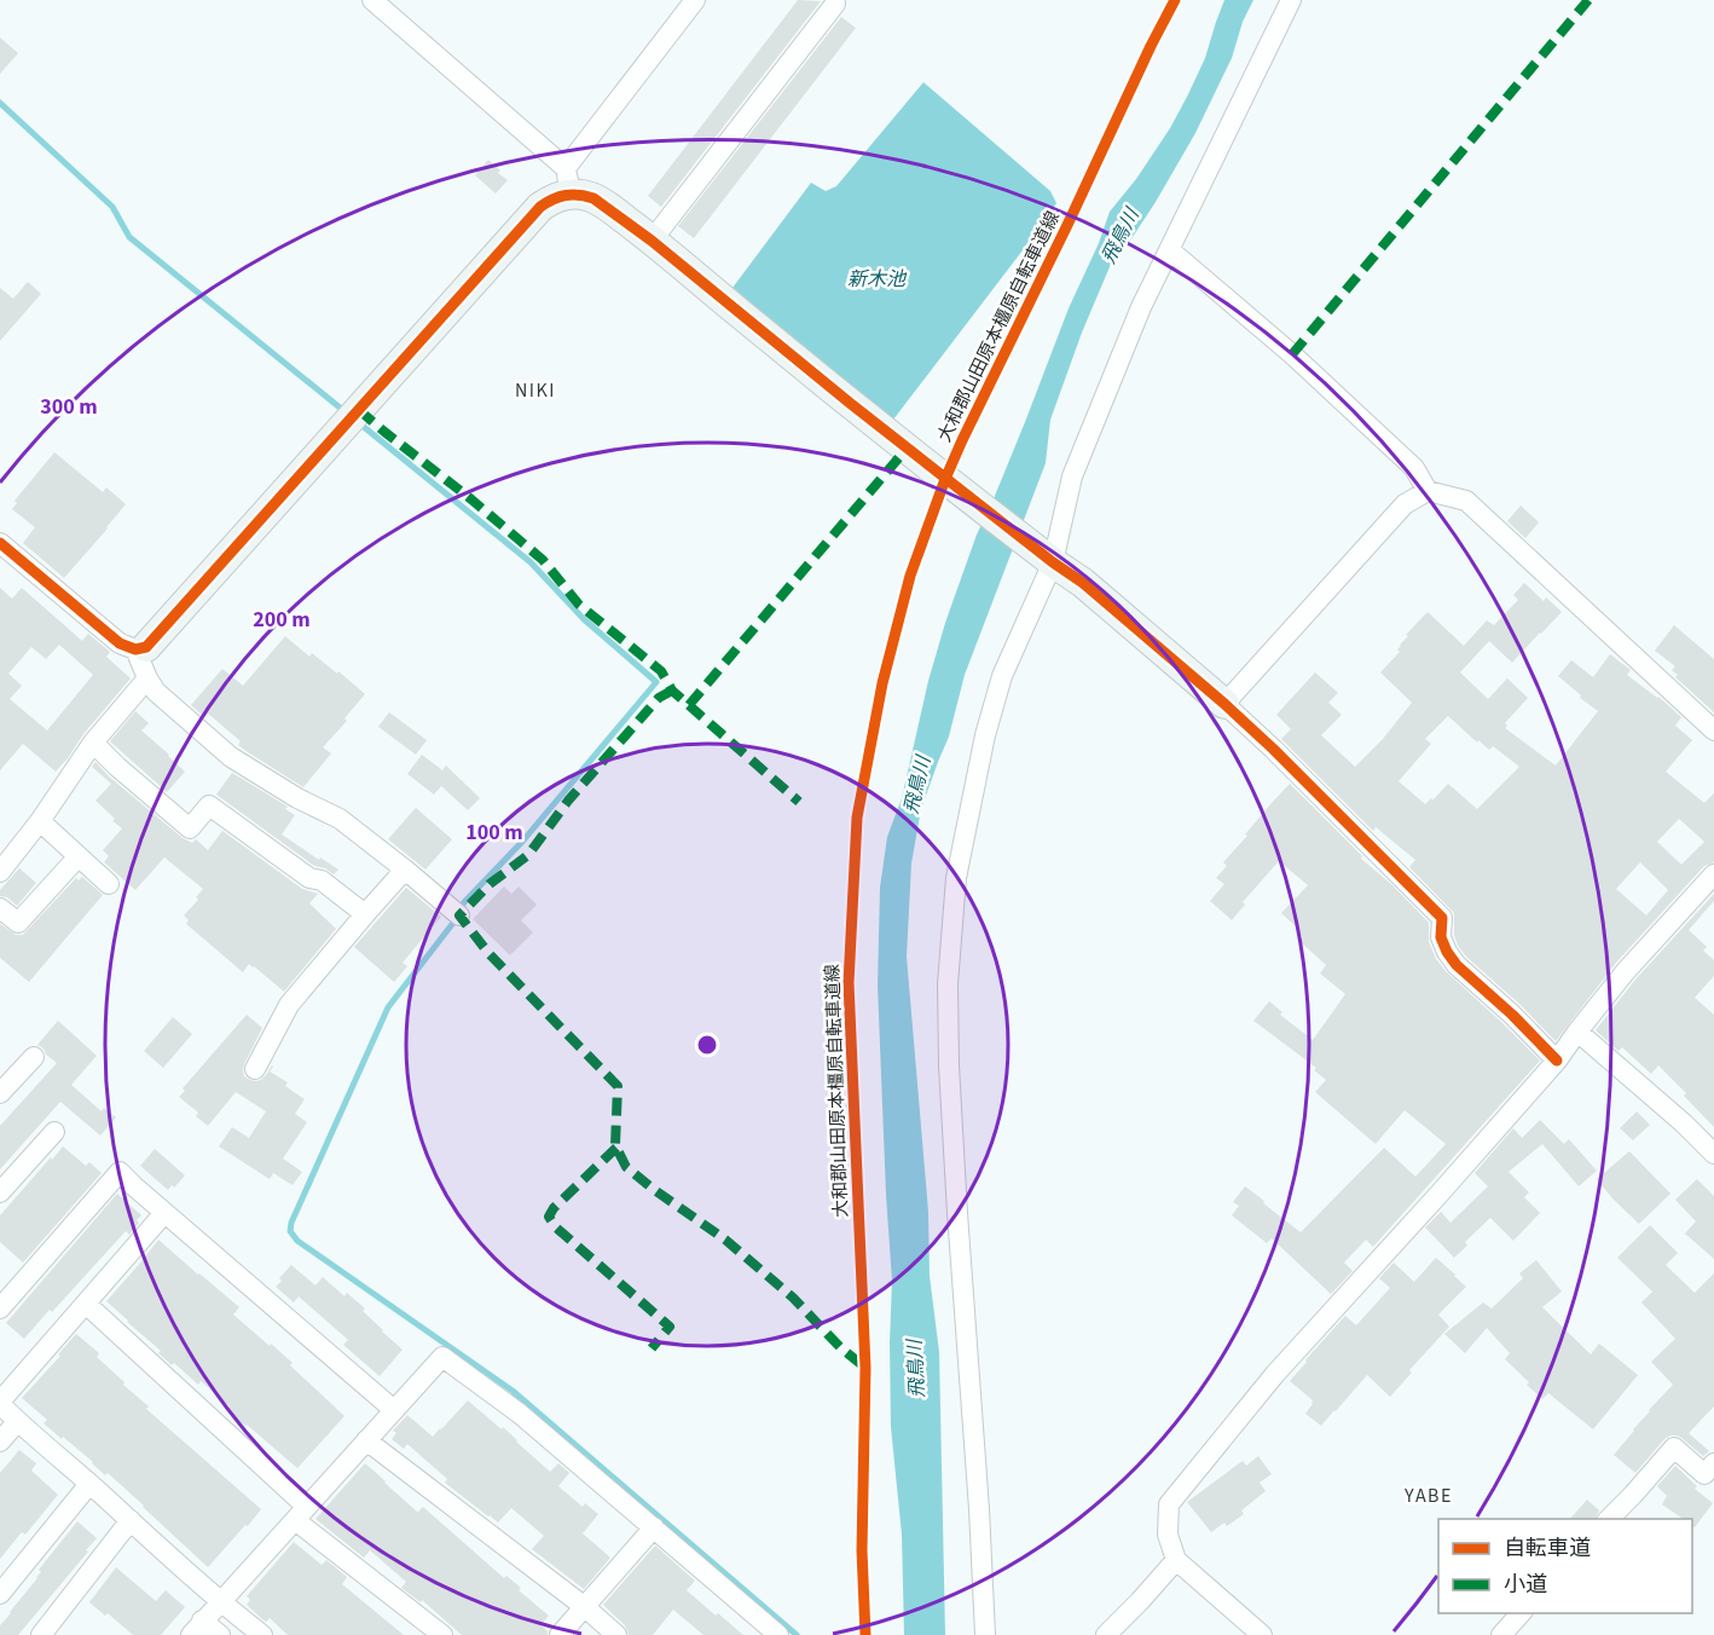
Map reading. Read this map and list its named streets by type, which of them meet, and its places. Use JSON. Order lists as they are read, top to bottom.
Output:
{
  "streets": {
    "cycle path": ["大和郡山田原本橿原自転車道線"]
  },
  "districts": ["NIKI", "YABE"],
  "water": ["飛鳥川", "新木池"],
  "legend": ["自転車道", "小道"],
  "rings": ["300 m", "200 m", "100 m"]
}
